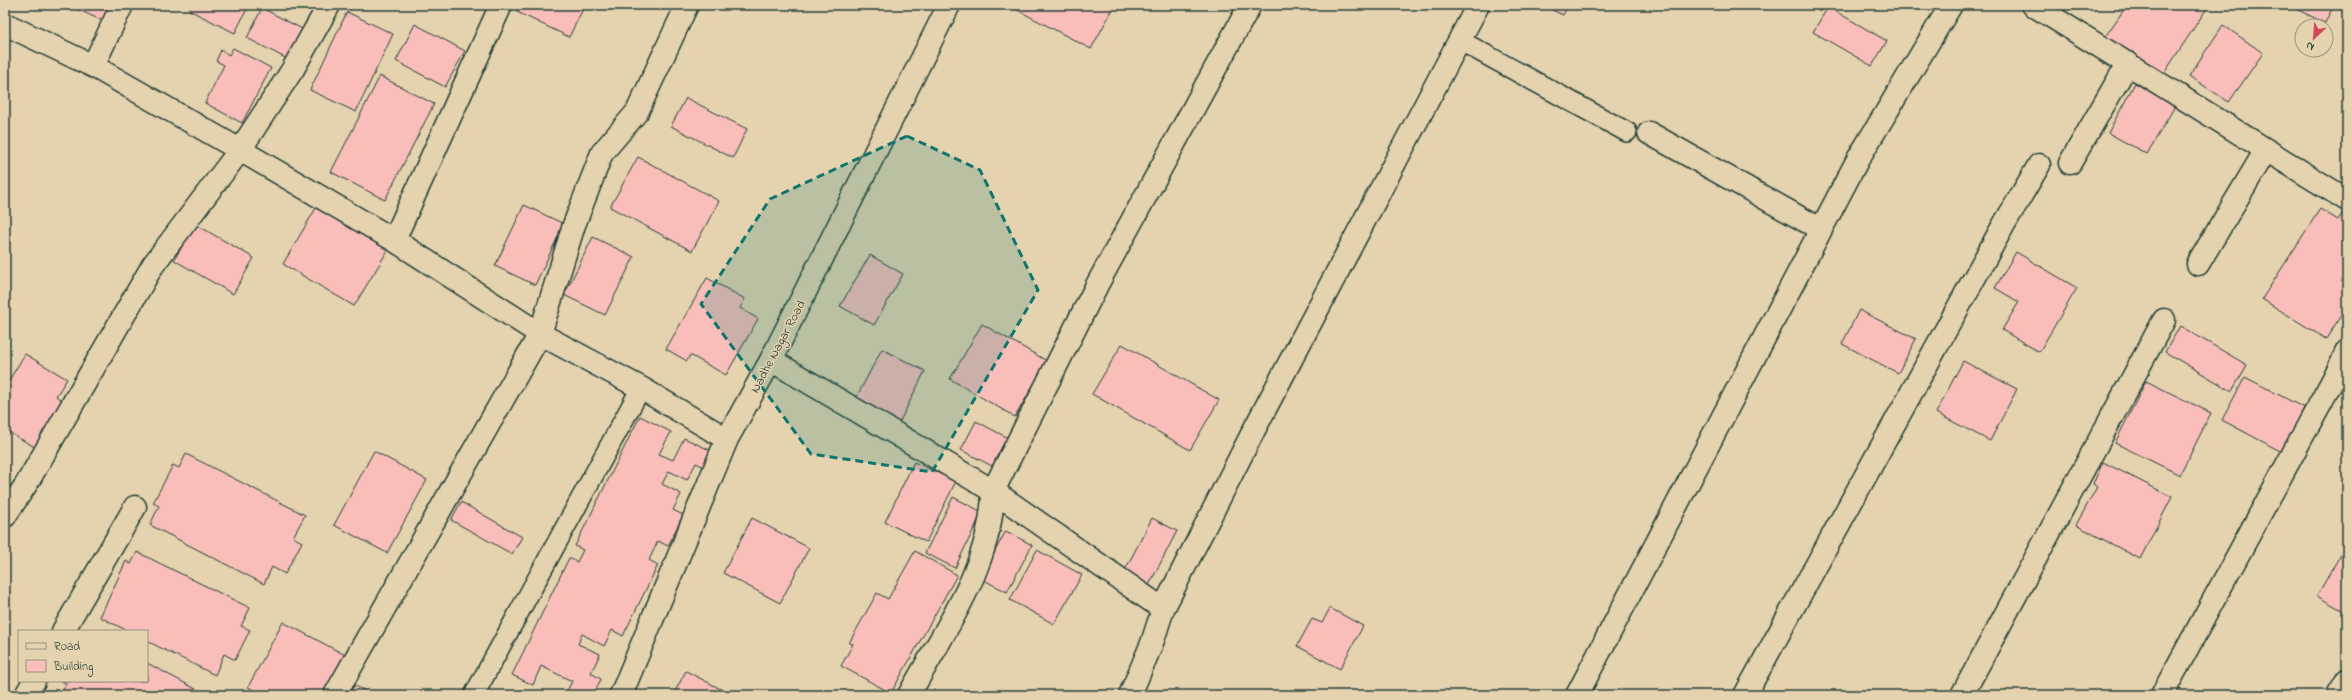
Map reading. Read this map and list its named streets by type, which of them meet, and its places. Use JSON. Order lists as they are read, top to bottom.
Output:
{
  "streets": {
    "street": ["Nadhe Nagar Road"]
  },
  "legend": ["Road", "Building"],
  "north": "bottom left"
}
